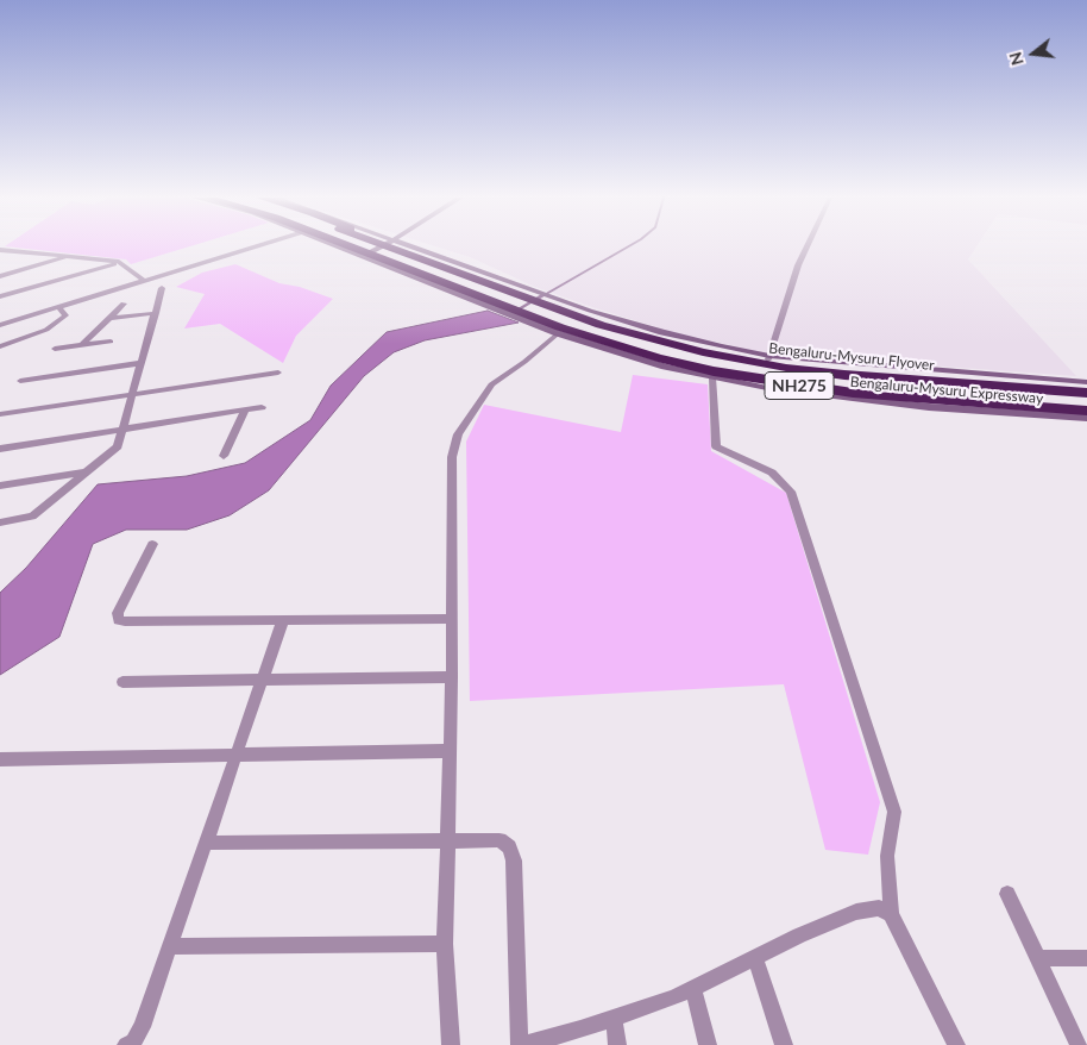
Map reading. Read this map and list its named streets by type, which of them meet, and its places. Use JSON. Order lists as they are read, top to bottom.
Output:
{
  "streets": {
    "highway": ["Bengaluru-Mysuru Flyover", "NH275", "Bengaluru-Mysuru Expressway"]
  },
  "crossings": [
    ["Bengaluru-Mysuru Flyover", "Bengaluru-Mysuru Expressway"]
  ],
  "north": "left"
}
